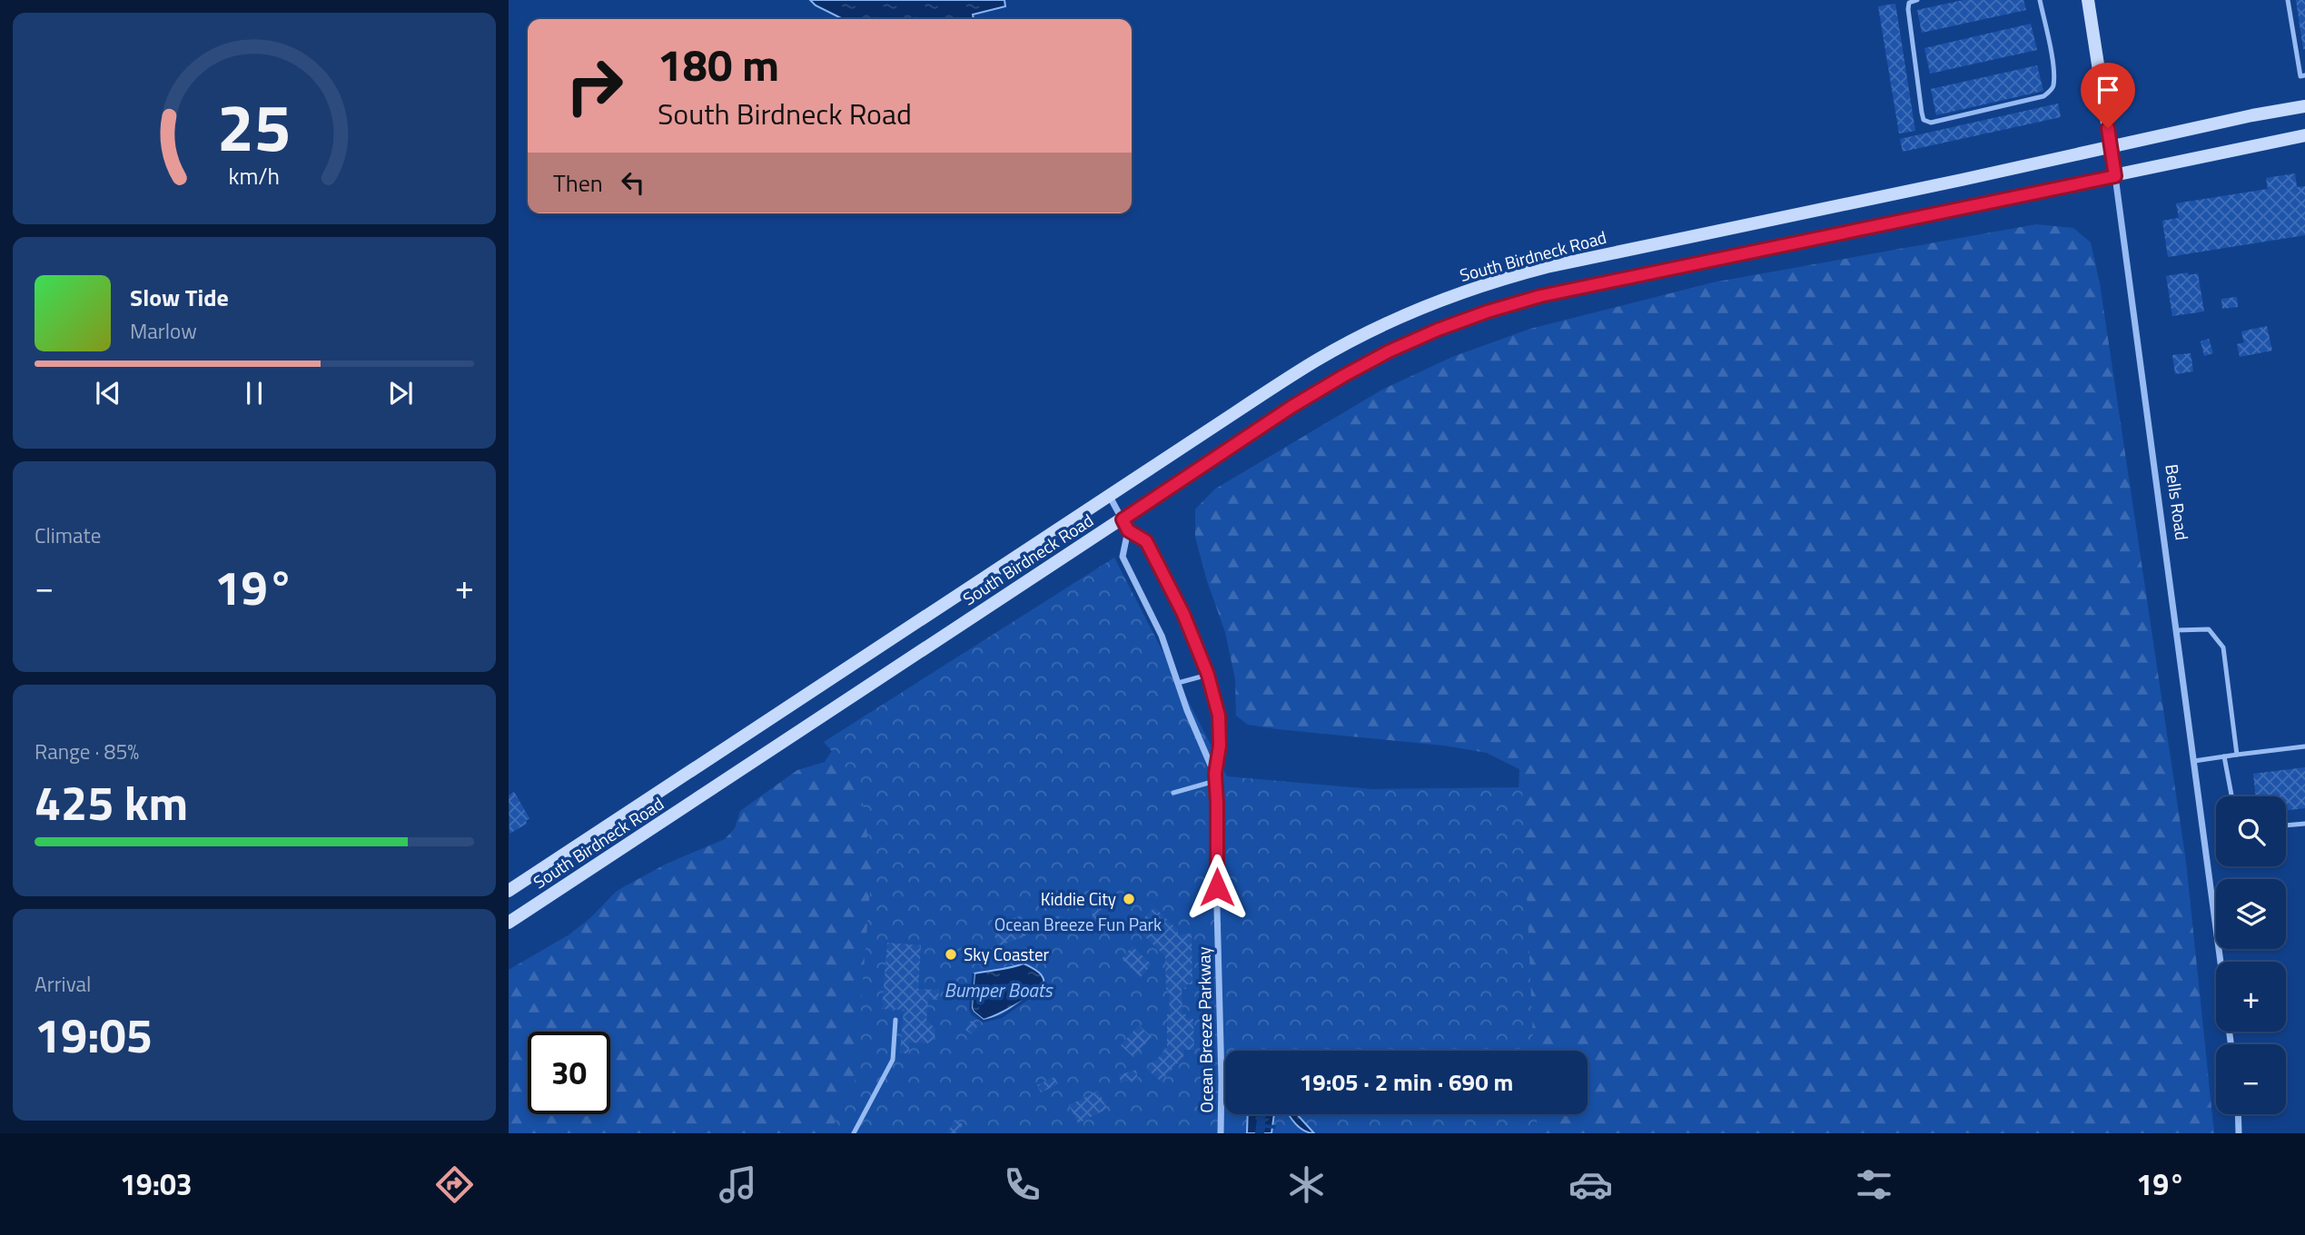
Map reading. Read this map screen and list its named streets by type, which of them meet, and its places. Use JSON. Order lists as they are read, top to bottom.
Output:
{
  "streets": {
    "main road": ["South Birdneck Road", "Bells Road"],
    "street": ["Ocean Breeze Parkway"]
  },
  "crossings": [
    ["South Birdneck Road", "Bells Road"],
    ["South Birdneck Road", "Ocean Breeze Parkway"]
  ],
  "water": ["Bumper Boats"],
  "parks": ["Ocean Breeze Fun Park"],
  "places": ["Kiddie City", "Sky Coaster"],
  "page": {
    "turn": ["180 m", "South Birdneck Road"],
    "then": "Then",
    "song": ["Slow Tide", "Marlow"],
    "tile": [
      "Climate",
      ["Range · 85%", "425 km"],
      ["Arrival", "19:05"]
    ],
    "heat": ["−", "19°", "+"],
    "map_buttons": ["+", "−"],
    "limit": "30",
    "trip": "19:05 · 2 min · 690 m",
    "tabs": ["19:03", "19°"],
    "gauge": ["25", "km/h"]
  }
}
